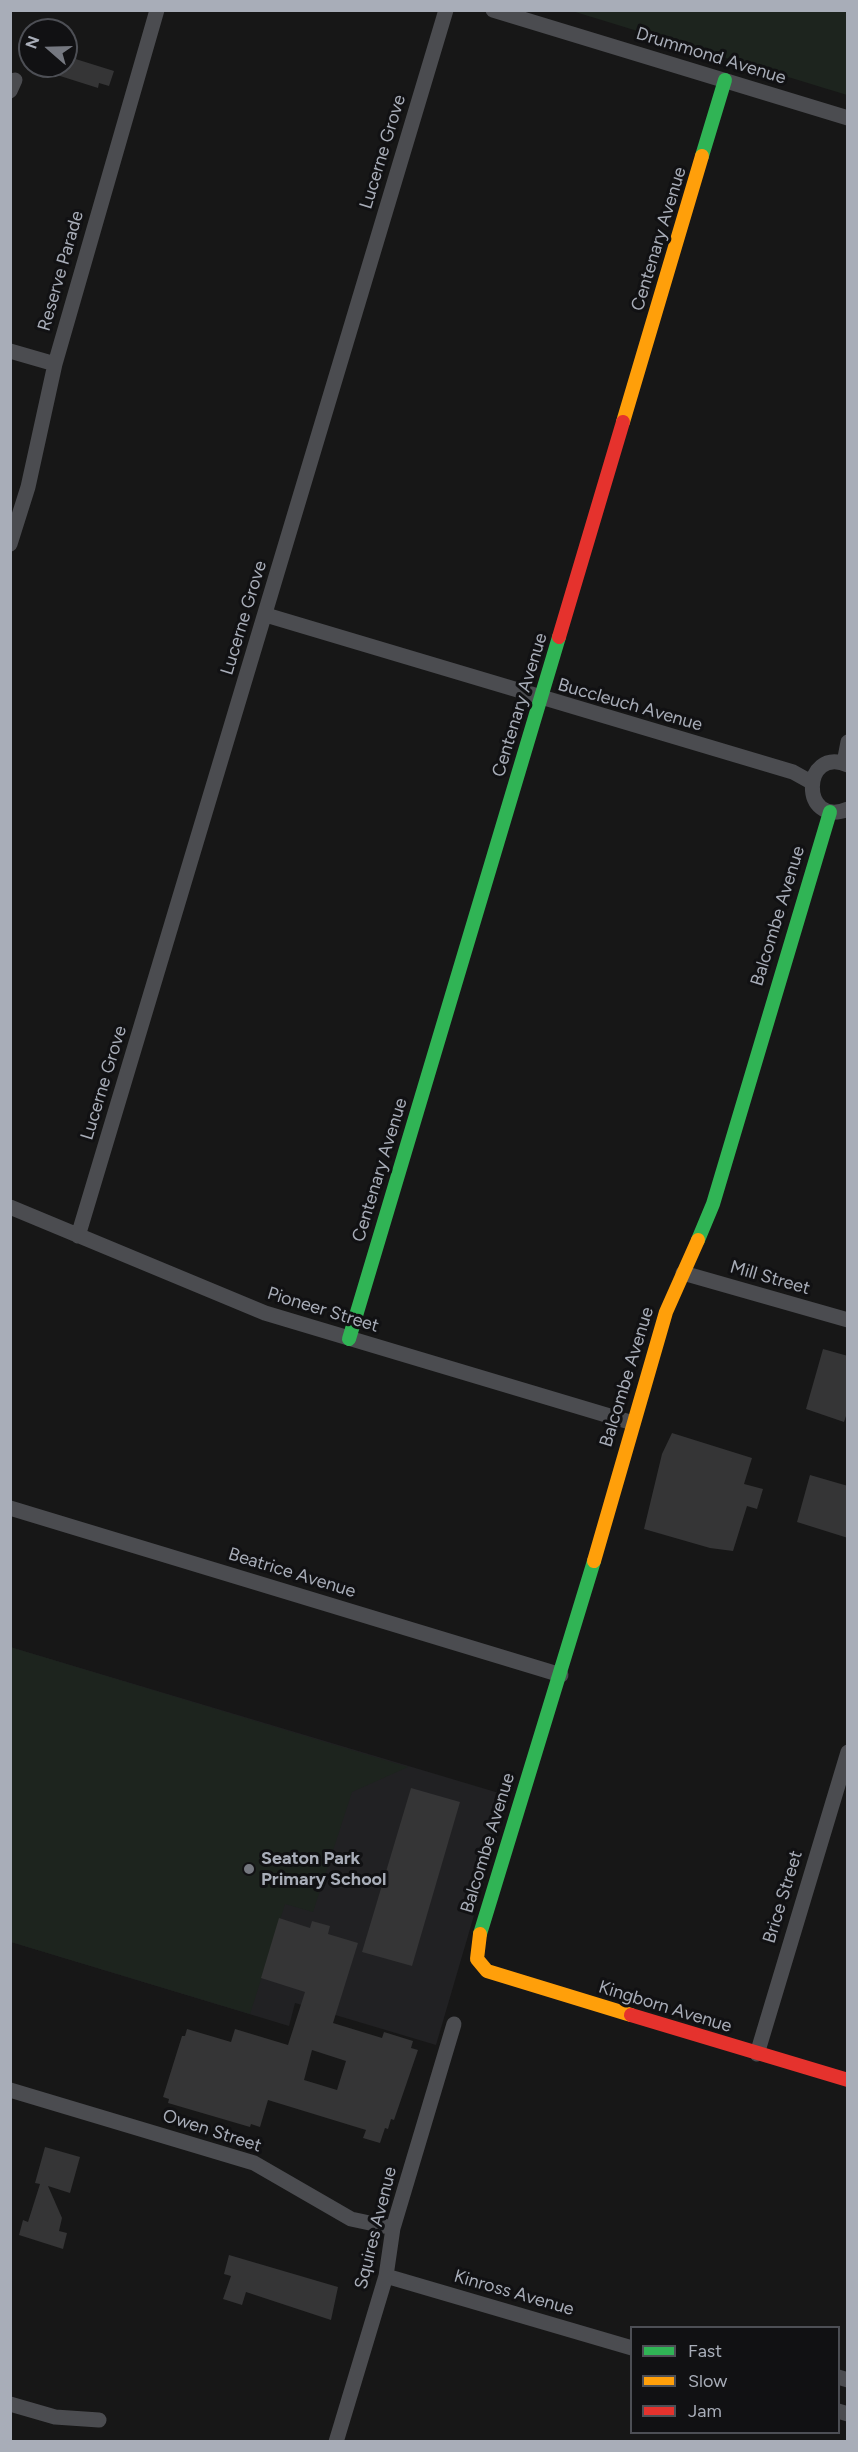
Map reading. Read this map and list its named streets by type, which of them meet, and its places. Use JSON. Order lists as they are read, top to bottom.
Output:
{
  "streets": {
    "street": [
      "Drummond Avenue",
      "Lucerne Grove",
      "Centenary Avenue",
      "Reserve Parade",
      "Buccleuch Avenue",
      "Balcombe Avenue",
      "Mill Street",
      "Pioneer Street",
      "Beatrice Avenue",
      "Brice Street",
      "Kingborn Avenue",
      "Owen Street",
      "Squires Avenue",
      "Kinross Avenue"
    ]
  },
  "crossings": [
    ["Drummond Avenue", "Centenary Avenue"],
    ["Lucerne Grove", "Buccleuch Avenue"],
    ["Lucerne Grove", "Pioneer Street"],
    ["Centenary Avenue", "Buccleuch Avenue"],
    ["Centenary Avenue", "Pioneer Street"],
    ["Balcombe Avenue", "Mill Street"],
    ["Balcombe Avenue", "Pioneer Street"],
    ["Balcombe Avenue", "Beatrice Avenue"],
    ["Balcombe Avenue", "Kingborn Avenue"],
    ["Brice Street", "Kingborn Avenue"],
    ["Owen Street", "Squires Avenue"],
    ["Squires Avenue", "Kinross Avenue"]
  ],
  "places": ["Seaton Park Primary School"],
  "legend": ["Fast", "Slow", "Jam"],
  "north": "left"
}
